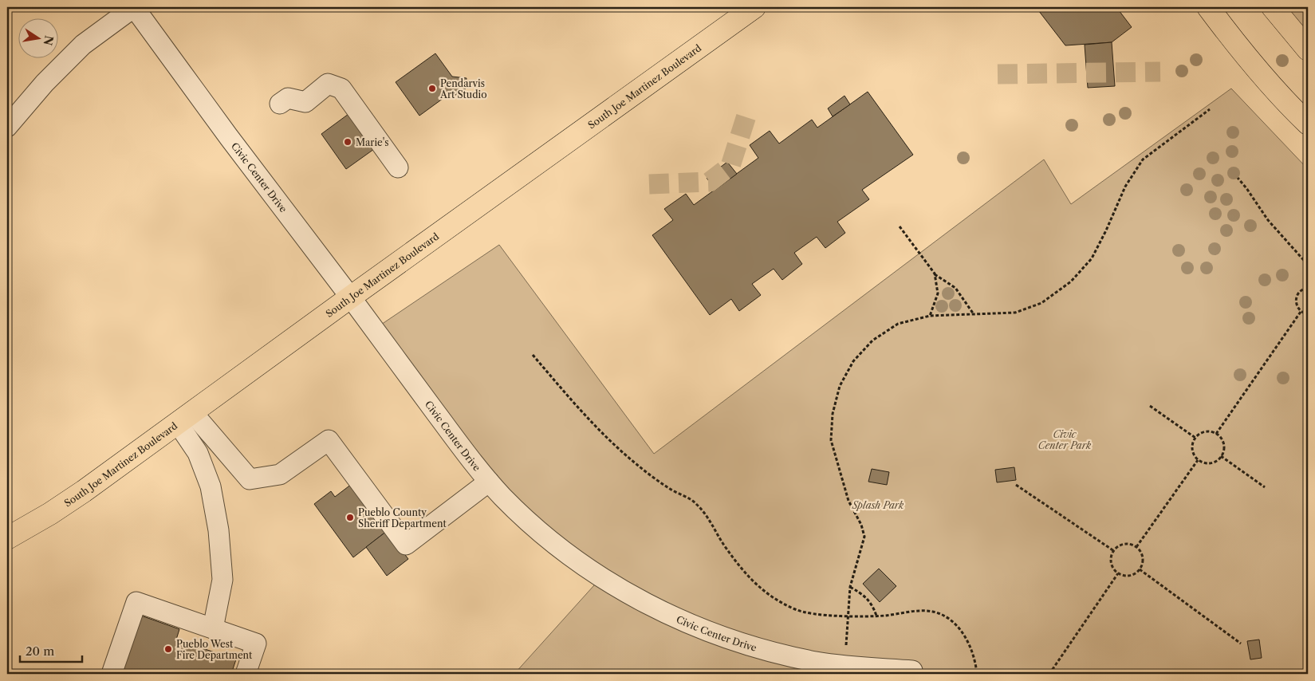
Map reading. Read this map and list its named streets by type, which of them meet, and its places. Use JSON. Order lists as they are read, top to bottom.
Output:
{
  "streets": {
    "main road": ["South Joe Martinez Boulevard"],
    "street": ["Civic Center Drive"]
  },
  "crossings": [
    ["South Joe Martinez Boulevard", "Civic Center Drive"]
  ],
  "parks": ["Civic Center Park", "Splash Park"],
  "places": [
    "Pendarvis Art Studio",
    "Marie's",
    "Pueblo County Sheriff Department",
    "Pueblo West Fire Department"
  ],
  "scale_bar": "20 m",
  "north": "right"
}
